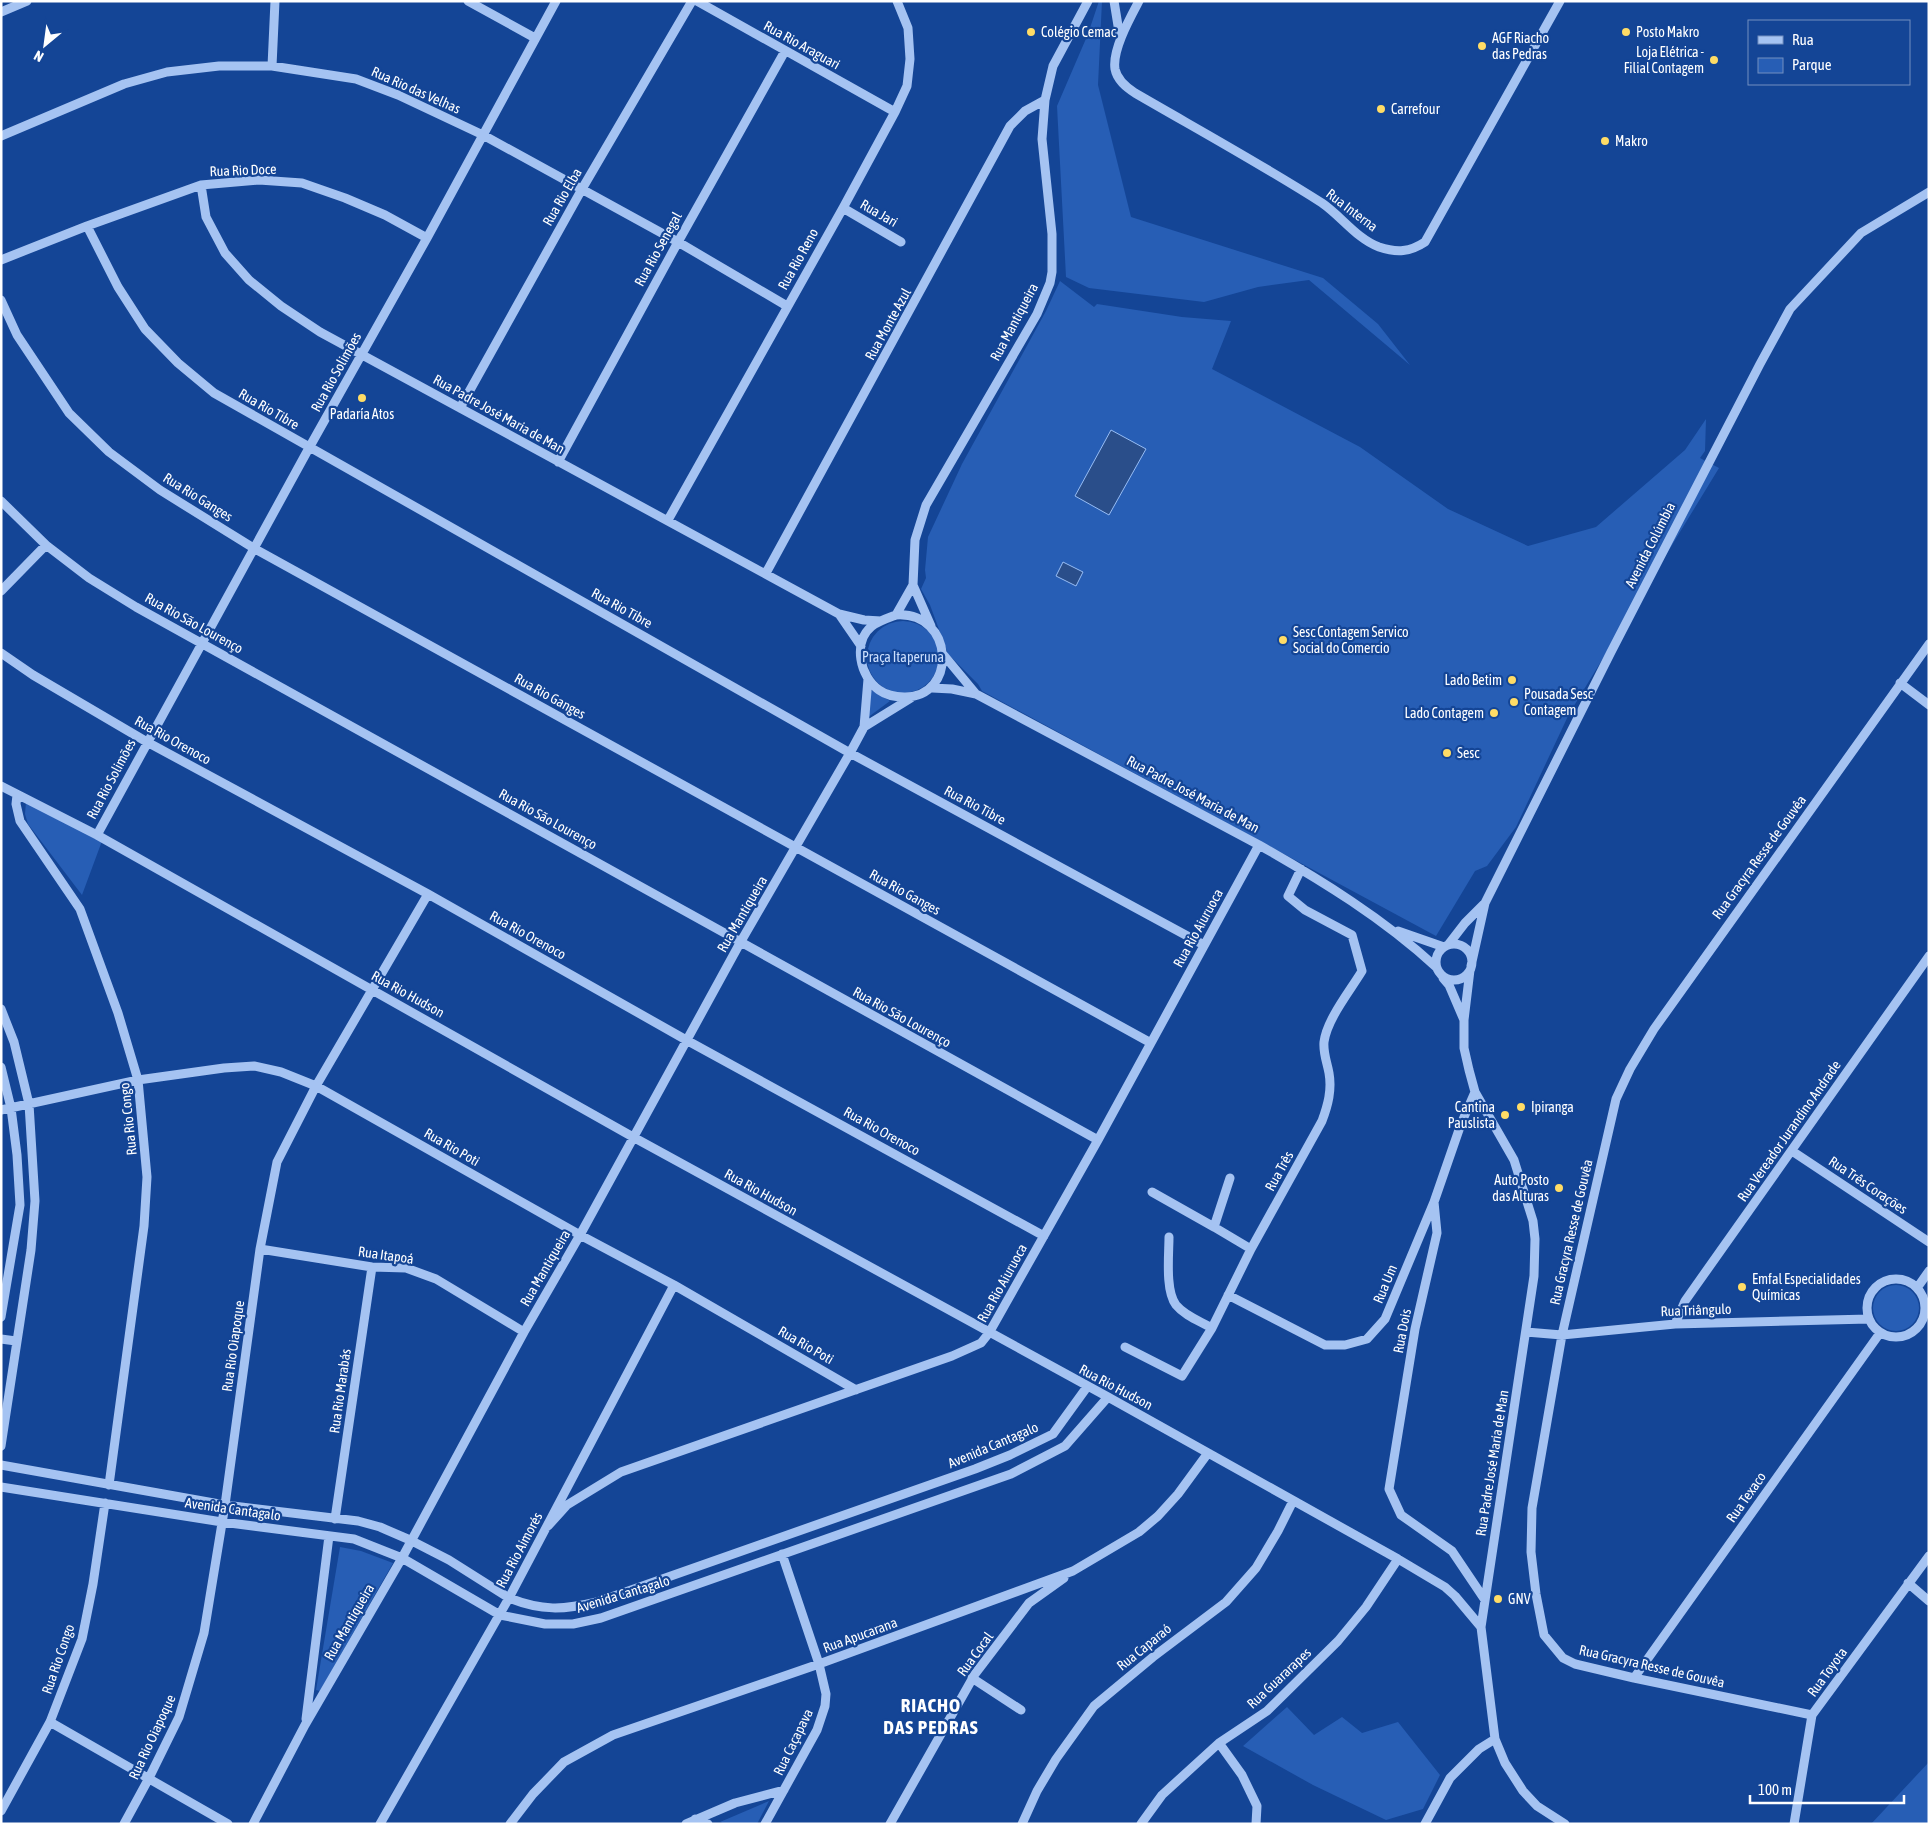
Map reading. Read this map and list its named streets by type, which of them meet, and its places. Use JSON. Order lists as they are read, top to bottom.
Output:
{
  "streets": {
    "street": [
      "Rua Rio Araguari",
      "Rua Rio das Velhas",
      "Rua Rio Doce",
      "Rua Rio Elba",
      "Rua Interna",
      "Rua Jari",
      "Rua Rio Senegal",
      "Rua Rio Reno",
      "Rua Mantiqueira",
      "Rua Monte Azul",
      "Rua Rio Solimões",
      "Rua Rio Tibre",
      "Rua Padre José Maria de Man",
      "Rua Rio Ganges",
      "Avenida Colúmbia",
      "Rua Rio São Lourenço",
      "Rua Rio Orenoco",
      "Rua Gracyra Resse de Gouvêa",
      "Rua Rio Aiuruoca",
      "Rua Rio Hudson",
      "Rua Rio Congo",
      "Rua Vereador Jurandino Andrade",
      "Rua Rio Poti",
      "Rua Três",
      "Rua Três Corações",
      "Rua Itapoá",
      "Rua Um",
      "Rua Triângulo",
      "Rua Dois",
      "Rua Rio Oiapoque",
      "Rua Rio Marabás",
      "Avenida Cantagalo",
      "Rua Texaco",
      "Rua Rio Aimorés",
      "Rua Apucarana",
      "Rua Caparaó",
      "Rua Cocal",
      "Rua Toyota",
      "Rua Guararapes",
      "Rua Caçapava"
    ]
  },
  "crossings": [
    ["Rua Rio Araguari", "Rua Rio Senegal"],
    ["Rua Rio Araguari", "Rua Rio Reno"],
    ["Rua Rio das Velhas", "Rua Rio Elba"],
    ["Rua Rio das Velhas", "Rua Rio Senegal"],
    ["Rua Rio das Velhas", "Rua Rio Reno"],
    ["Rua Rio das Velhas", "Rua Rio Solimões"],
    ["Rua Rio Doce", "Rua Rio Solimões"],
    ["Rua Rio Doce", "Rua Rio Tibre"],
    ["Rua Rio Doce", "Rua Padre José Maria de Man"],
    ["Rua Rio Elba", "Rua Padre José Maria de Man"],
    ["Rua Jari", "Rua Rio Reno"],
    ["Rua Rio Senegal", "Rua Padre José Maria de Man"],
    ["Rua Rio Reno", "Rua Padre José Maria de Man"],
    ["Rua Mantiqueira", "Rua Monte Azul"],
    ["Rua Mantiqueira", "Rua Rio Tibre"],
    ["Rua Mantiqueira", "Rua Padre José Maria de Man"],
    ["Rua Mantiqueira", "Rua Rio Ganges"],
    ["Rua Mantiqueira", "Rua Rio São Lourenço"],
    ["Rua Mantiqueira", "Rua Rio Orenoco"],
    ["Rua Mantiqueira", "Rua Rio Hudson"],
    ["Rua Mantiqueira", "Rua Rio Poti"],
    ["Rua Mantiqueira", "Rua Itapoá"],
    ["Rua Mantiqueira", "Avenida Cantagalo"],
    ["Rua Monte Azul", "Rua Padre José Maria de Man"],
    ["Rua Rio Solimões", "Rua Rio Tibre"],
    ["Rua Rio Solimões", "Rua Padre José Maria de Man"],
    ["Rua Rio Solimões", "Rua Rio Ganges"],
    ["Rua Rio Solimões", "Rua Rio São Lourenço"],
    ["Rua Rio Solimões", "Rua Rio Orenoco"],
    ["Rua Rio Solimões", "Rua Rio Hudson"],
    ["Rua Rio Tibre", "Rua Rio Aiuruoca"],
    ["Rua Padre José Maria de Man", "Avenida Colúmbia"],
    ["Rua Padre José Maria de Man", "Rua Rio Aiuruoca"],
    ["Rua Padre José Maria de Man", "Rua Rio Hudson"],
    ["Rua Padre José Maria de Man", "Rua Três"],
    ["Rua Padre José Maria de Man", "Rua Um"],
    ["Rua Padre José Maria de Man", "Rua Triângulo"],
    ["Rua Padre José Maria de Man", "Rua Dois"],
    ["Rua Rio Ganges", "Rua Rio Aiuruoca"],
    ["Rua Rio São Lourenço", "Rua Rio Aiuruoca"],
    ["Rua Rio Orenoco", "Rua Rio Aiuruoca"],
    ["Rua Rio Orenoco", "Rua Rio Oiapoque"],
    ["Rua Gracyra Resse de Gouvêa", "Rua Triângulo"],
    ["Rua Gracyra Resse de Gouvêa", "Rua Texaco"],
    ["Rua Gracyra Resse de Gouvêa", "Rua Toyota"],
    ["Rua Rio Aiuruoca", "Rua Rio Hudson"],
    ["Rua Rio Aiuruoca", "Rua Rio Poti"],
    ["Rua Rio Aiuruoca", "Rua Rio Aimorés"],
    ["Rua Rio Hudson", "Rua Rio Congo"],
    ["Rua Rio Hudson", "Rua Rio Oiapoque"],
    ["Rua Rio Hudson", "Avenida Cantagalo"],
    ["Rua Rio Hudson", "Rua Apucarana"],
    ["Rua Rio Hudson", "Rua Caparaó"],
    ["Rua Rio Hudson", "Rua Guararapes"],
    ["Rua Rio Congo", "Rua Rio Poti"],
    ["Rua Rio Congo", "Avenida Cantagalo"],
    ["Rua Vereador Jurandino Andrade", "Rua Três Corações"],
    ["Rua Vereador Jurandino Andrade", "Rua Triângulo"],
    ["Rua Rio Poti", "Rua Rio Oiapoque"],
    ["Rua Rio Poti", "Rua Rio Aimorés"],
    ["Rua Três", "Rua Um"],
    ["Rua Itapoá", "Rua Rio Oiapoque"],
    ["Rua Itapoá", "Rua Rio Marabás"],
    ["Rua Um", "Rua Dois"],
    ["Rua Triângulo", "Rua Texaco"],
    ["Rua Rio Oiapoque", "Avenida Cantagalo"],
    ["Rua Rio Marabás", "Avenida Cantagalo"],
    ["Avenida Cantagalo", "Rua Rio Aimorés"],
    ["Avenida Cantagalo", "Rua Caçapava"],
    ["Rua Apucarana", "Rua Cocal"],
    ["Rua Apucarana", "Rua Caçapava"]
  ],
  "districts": ["RIACHO DAS PEDRAS"],
  "parks": ["Praça Itaperuna"],
  "places": [
    "Colégio Cemac",
    "Posto Makro",
    "AGF Riacho das Pedras",
    "Loja Elétrica - Filial Contagem",
    "Carrefour",
    "Makro",
    "Padaría Atos",
    "Sesc Contagem Servico Social do Comercio",
    "Lado Betim",
    "Pousada Sesc Contagem",
    "Lado Contagem",
    "Sesc",
    "Ipiranga",
    "Cantina Pauslista",
    "Auto Posto das Alturas",
    "Emfal Especialidades Químicas",
    "GNV"
  ],
  "legend": ["Rua", "Parque"],
  "scale_bar": "100 m",
  "north": "bottom left"
}
